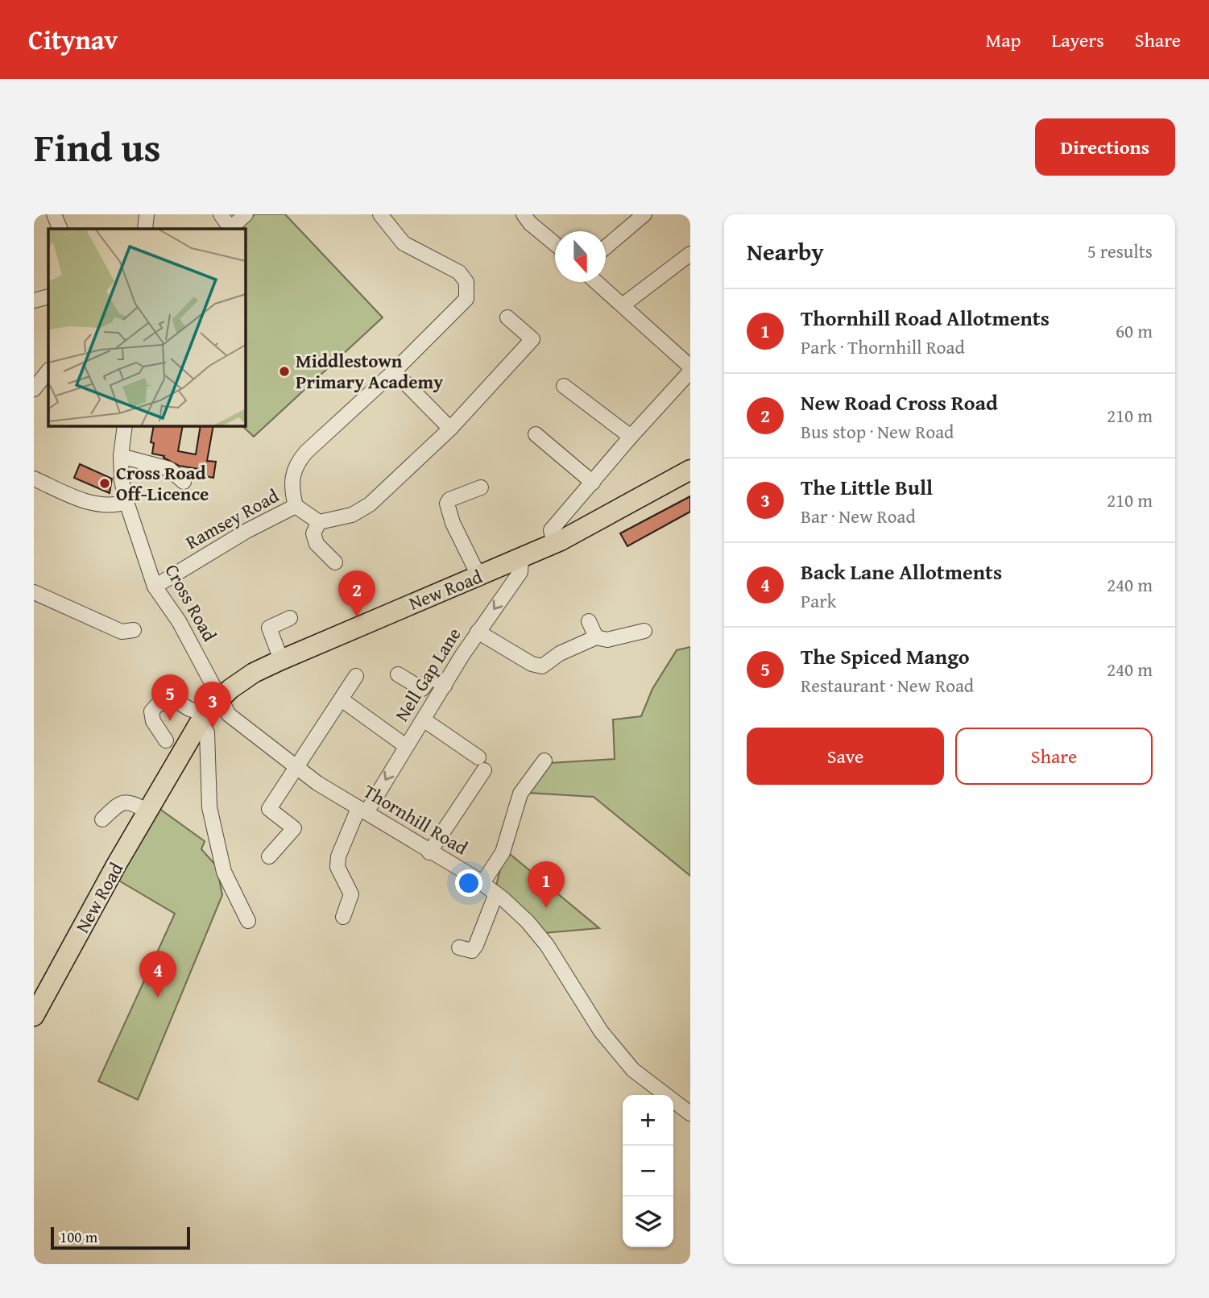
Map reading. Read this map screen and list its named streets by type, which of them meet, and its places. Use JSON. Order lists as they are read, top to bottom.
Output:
{
  "streets": {
    "highway": ["New Road"],
    "street": [
      "Ramsey Road",
      "Cross Road",
      "Nell Gap Lane",
      "Thornhill Road"
    ]
  },
  "crossings": [
    ["Ramsey Road", "Cross Road"],
    ["New Road", "Cross Road"],
    ["New Road", "Nell Gap Lane"],
    ["New Road", "Thornhill Road"],
    ["Cross Road", "Thornhill Road"],
    ["Nell Gap Lane", "Thornhill Road"]
  ],
  "places": ["Middlestown Primary Academy", "Cross Road Off-Licence"],
  "scale_bar": "100 m",
  "north": "bottom",
  "page": {
    "header": "Citynav",
    "nav": ["Map", "Layers", "Share"],
    "title": "Find us",
    "buttons": [
      "Directions",
      ["Save", "Share"]
    ],
    "heading": ["Nearby", "5 results"],
    "list": [
      {
        "mark": "1",
        "name": "Thornhill Road Allotments",
        "note": "Park · Thornhill Road",
        "value": "60 m"
      },
      {
        "mark": "2",
        "name": "New Road Cross Road",
        "note": "Bus stop · New Road",
        "value": "210 m"
      },
      {
        "mark": "3",
        "name": "The Little Bull",
        "note": "Bar · New Road",
        "value": "210 m"
      },
      {
        "mark": "4",
        "name": "Back Lane Allotments",
        "note": "Park",
        "value": "240 m"
      },
      {
        "mark": "5",
        "name": "The Spiced Mango",
        "note": "Restaurant · New Road",
        "value": "240 m"
      }
    ],
    "pins": [
      "2",
      "5",
      "3",
      "1",
      "4"
    ],
    "map_buttons": ["+", "−"],
    "scale": "100 m"
  }
}
